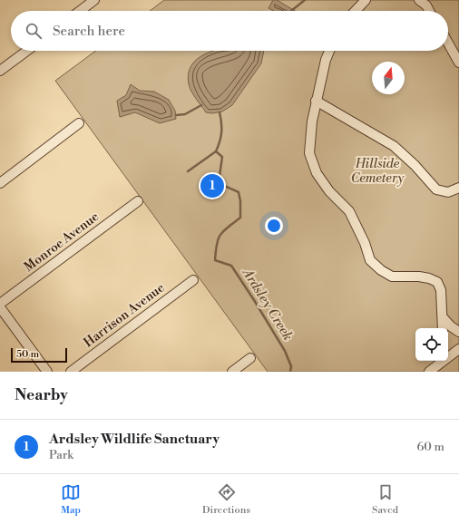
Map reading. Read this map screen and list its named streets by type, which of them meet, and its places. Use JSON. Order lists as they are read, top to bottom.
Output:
{
  "streets": {
    "street": ["Monroe Avenue", "Harrison Avenue"]
  },
  "water": ["Ardsley Creek"],
  "parks": ["Hillside Cemetery"],
  "scale_bar": "50 m",
  "north": "top",
  "page": {
    "search": "Search here",
    "pins": "1",
    "scale": "50 m",
    "heading": "Nearby",
    "list": [
      {
        "mark": "1",
        "name": "Ardsley Wildlife Sanctuary",
        "note": "Park",
        "value": "60 m"
      }
    ],
    "nav": ["Map", "Directions", "Saved"]
  }
}
